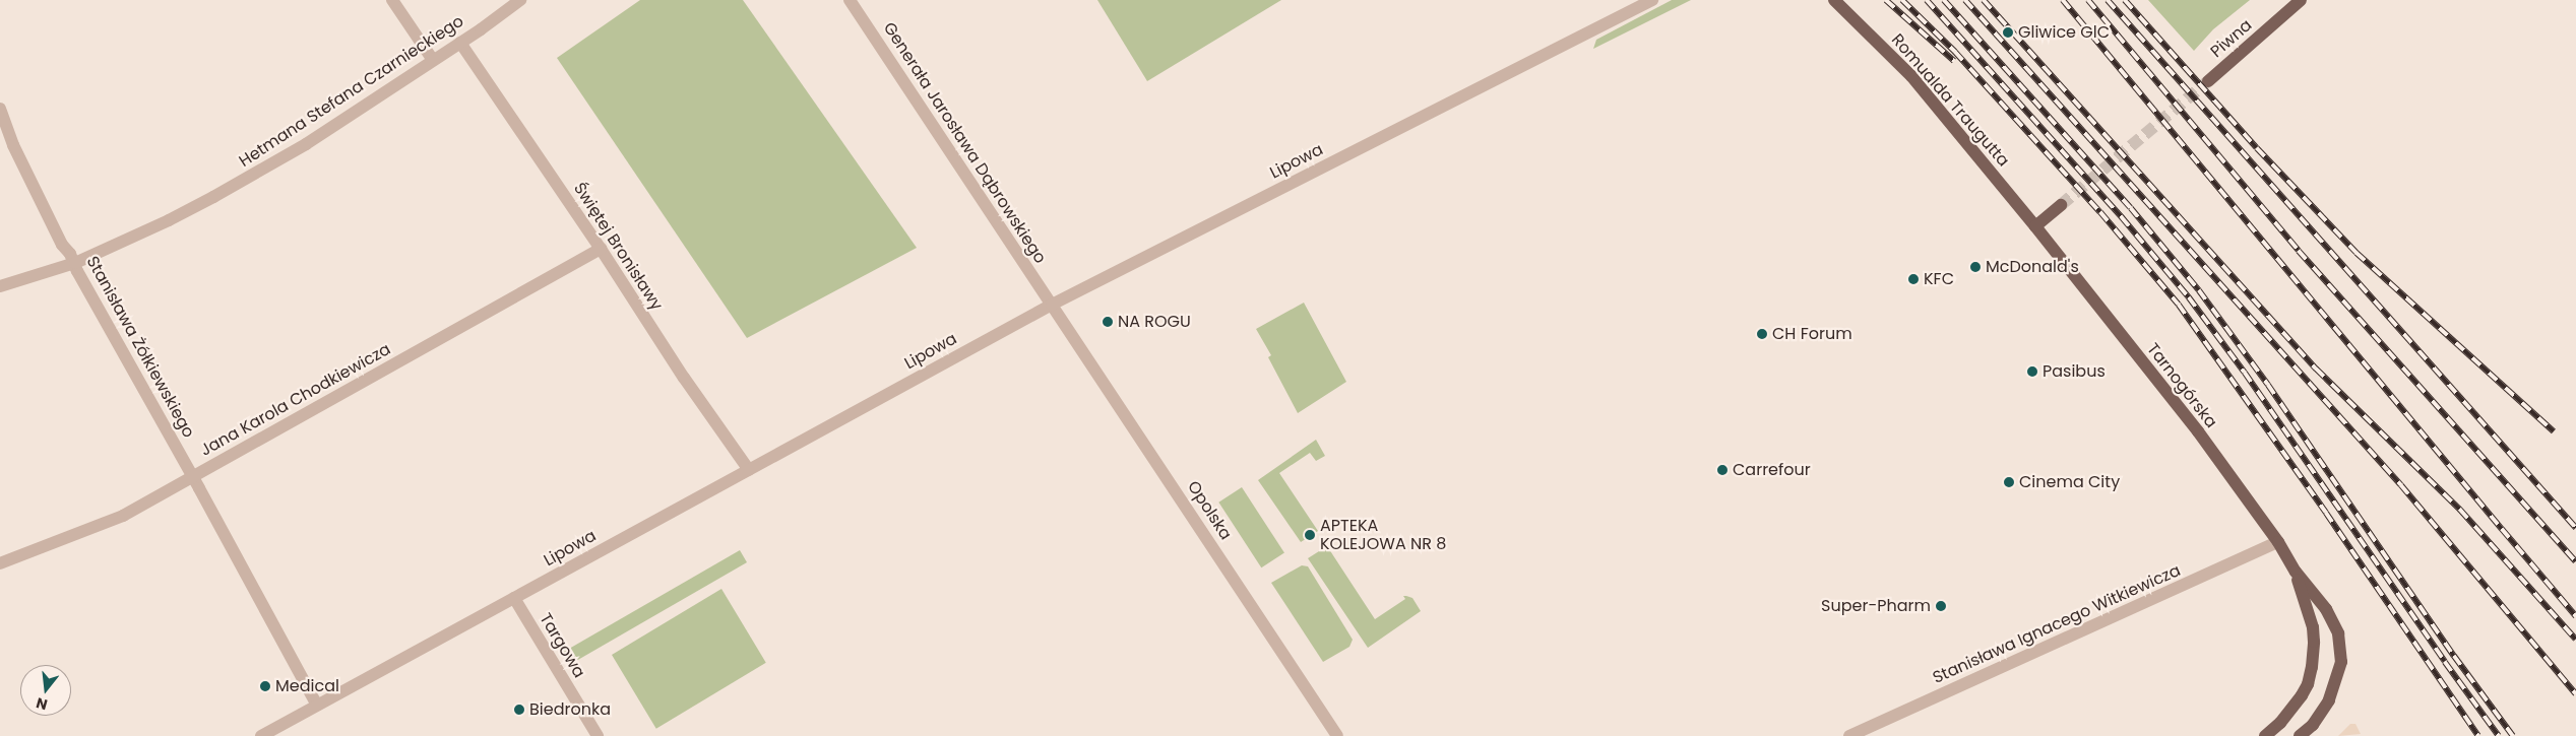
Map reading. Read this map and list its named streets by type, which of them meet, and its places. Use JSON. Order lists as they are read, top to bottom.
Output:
{
  "streets": {
    "main road": ["Piwna", "Romualda Traugutta", "Tarnogórska"],
    "street": [
      "Hetmana Stefana Czarnieckiego",
      "Generała Jarosława Dąbrowskiego",
      "Lipowa",
      "Świętej Bronisławy",
      "Stanisława Żółkiewskiego",
      "Jana Karola Chodkiewicza",
      "Opolska",
      "Stanisława Ignacego Witkiewicza",
      "Targowa"
    ]
  },
  "crossings": [
    ["Hetmana Stefana Czarnieckiego", "Świętej Bronisławy"],
    ["Hetmana Stefana Czarnieckiego", "Stanisława Żółkiewskiego"],
    ["Romualda Traugutta", "Tarnogórska"],
    ["Generała Jarosława Dąbrowskiego", "Lipowa"],
    ["Generała Jarosława Dąbrowskiego", "Opolska"],
    ["Lipowa", "Świętej Bronisławy"],
    ["Lipowa", "Stanisława Żółkiewskiego"],
    ["Lipowa", "Opolska"],
    ["Lipowa", "Targowa"],
    ["Świętej Bronisławy", "Jana Karola Chodkiewicza"],
    ["Stanisława Żółkiewskiego", "Jana Karola Chodkiewicza"],
    ["Tarnogórska", "Stanisława Ignacego Witkiewicza"]
  ],
  "places": [
    "Gliwice GlC",
    "McDonald's",
    "KFC",
    "NA ROGU",
    "CH Forum",
    "Pasibus",
    "Carrefour",
    "Cinema City",
    "APTEKA KOLEJOWA NR 8",
    "Super-Pharm",
    "Medical",
    "Biedronka"
  ],
  "north": "bottom"
}
